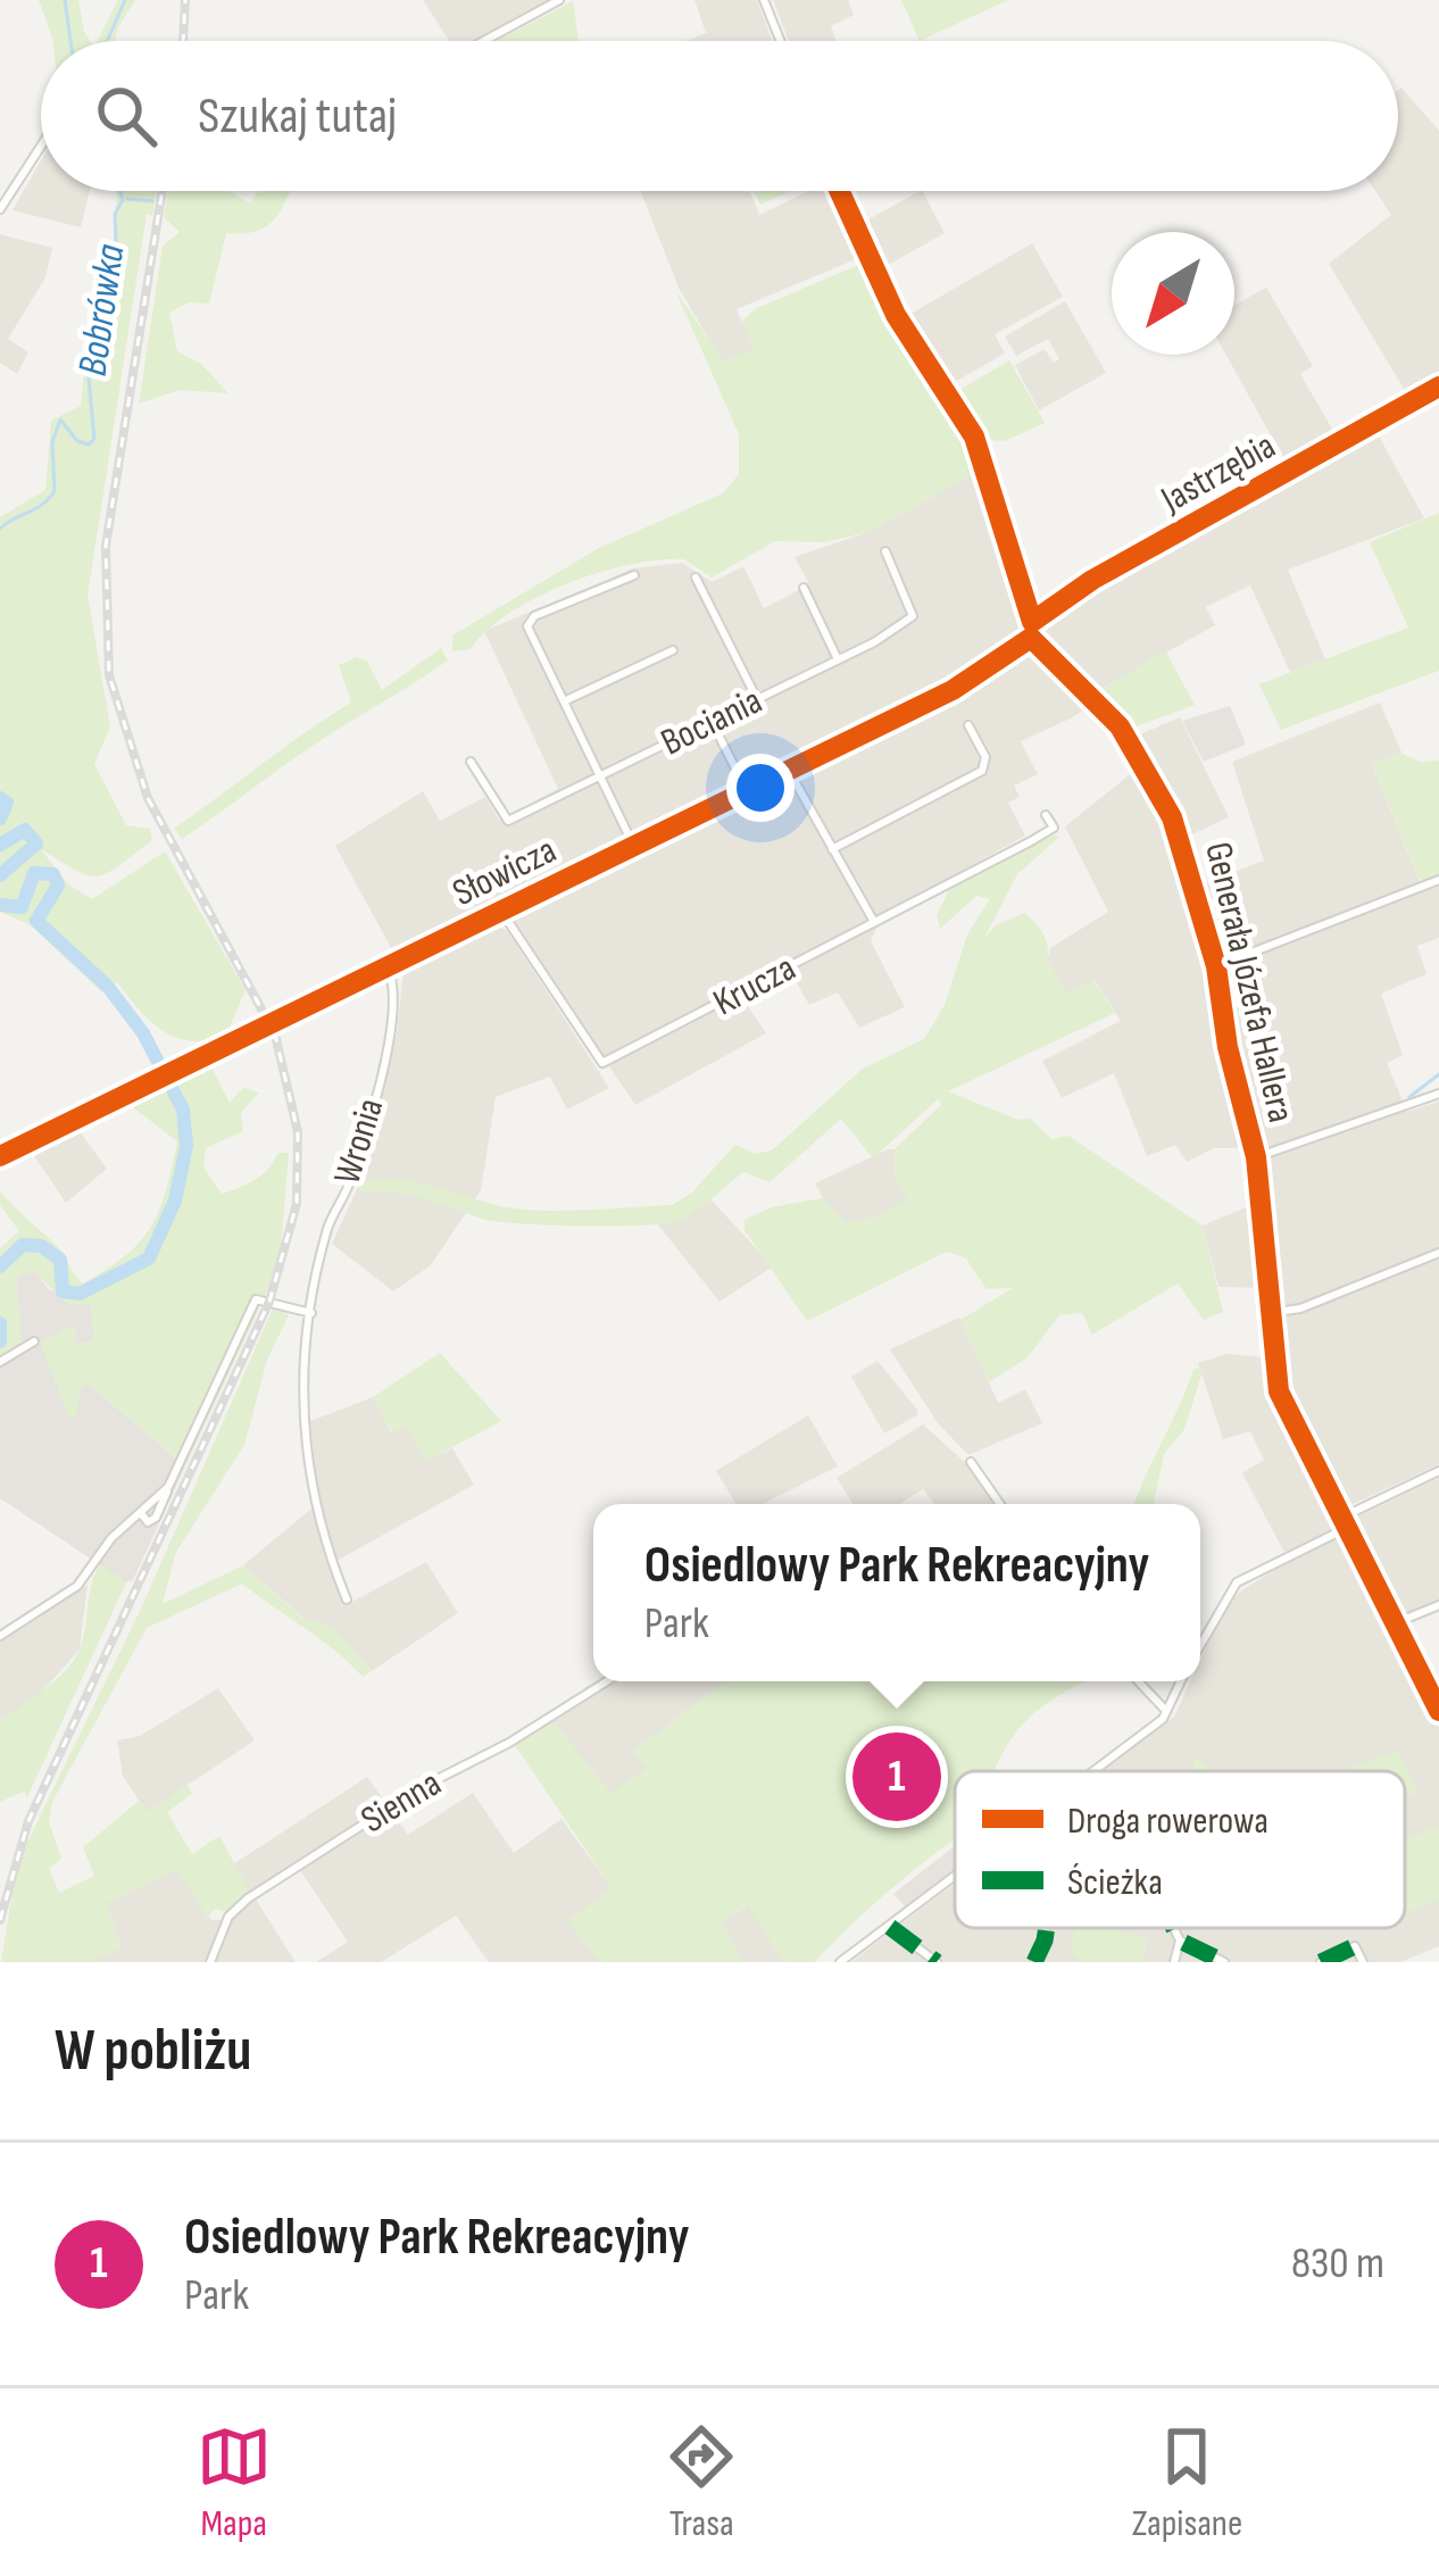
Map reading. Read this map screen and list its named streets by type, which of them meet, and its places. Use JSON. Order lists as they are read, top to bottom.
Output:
{
  "streets": {
    "street": [
      "Jastrzębia",
      "Bociania",
      "Słowicza",
      "Generała Józefa Hallera",
      "Krucza",
      "Wronia",
      "Sienna"
    ]
  },
  "crossings": [
    ["Słowicza", "Generała Józefa Hallera"],
    ["Słowicza", "Krucza"],
    ["Słowicza", "Wronia"]
  ],
  "water": ["Bobrówka"],
  "legend": ["Droga rowerowa", "Ścieżka"],
  "north": "bottom left",
  "page": {
    "search": "Szukaj tutaj",
    "popup": ["Osiedlowy Park Rekreacyjny", "Park"],
    "pins": "1",
    "heading": "W pobliżu",
    "list": [
      {
        "mark": "1",
        "name": "Osiedlowy Park Rekreacyjny",
        "note": "Park",
        "value": "830 m"
      }
    ],
    "nav": ["Mapa", "Trasa", "Zapisane"]
  }
}
